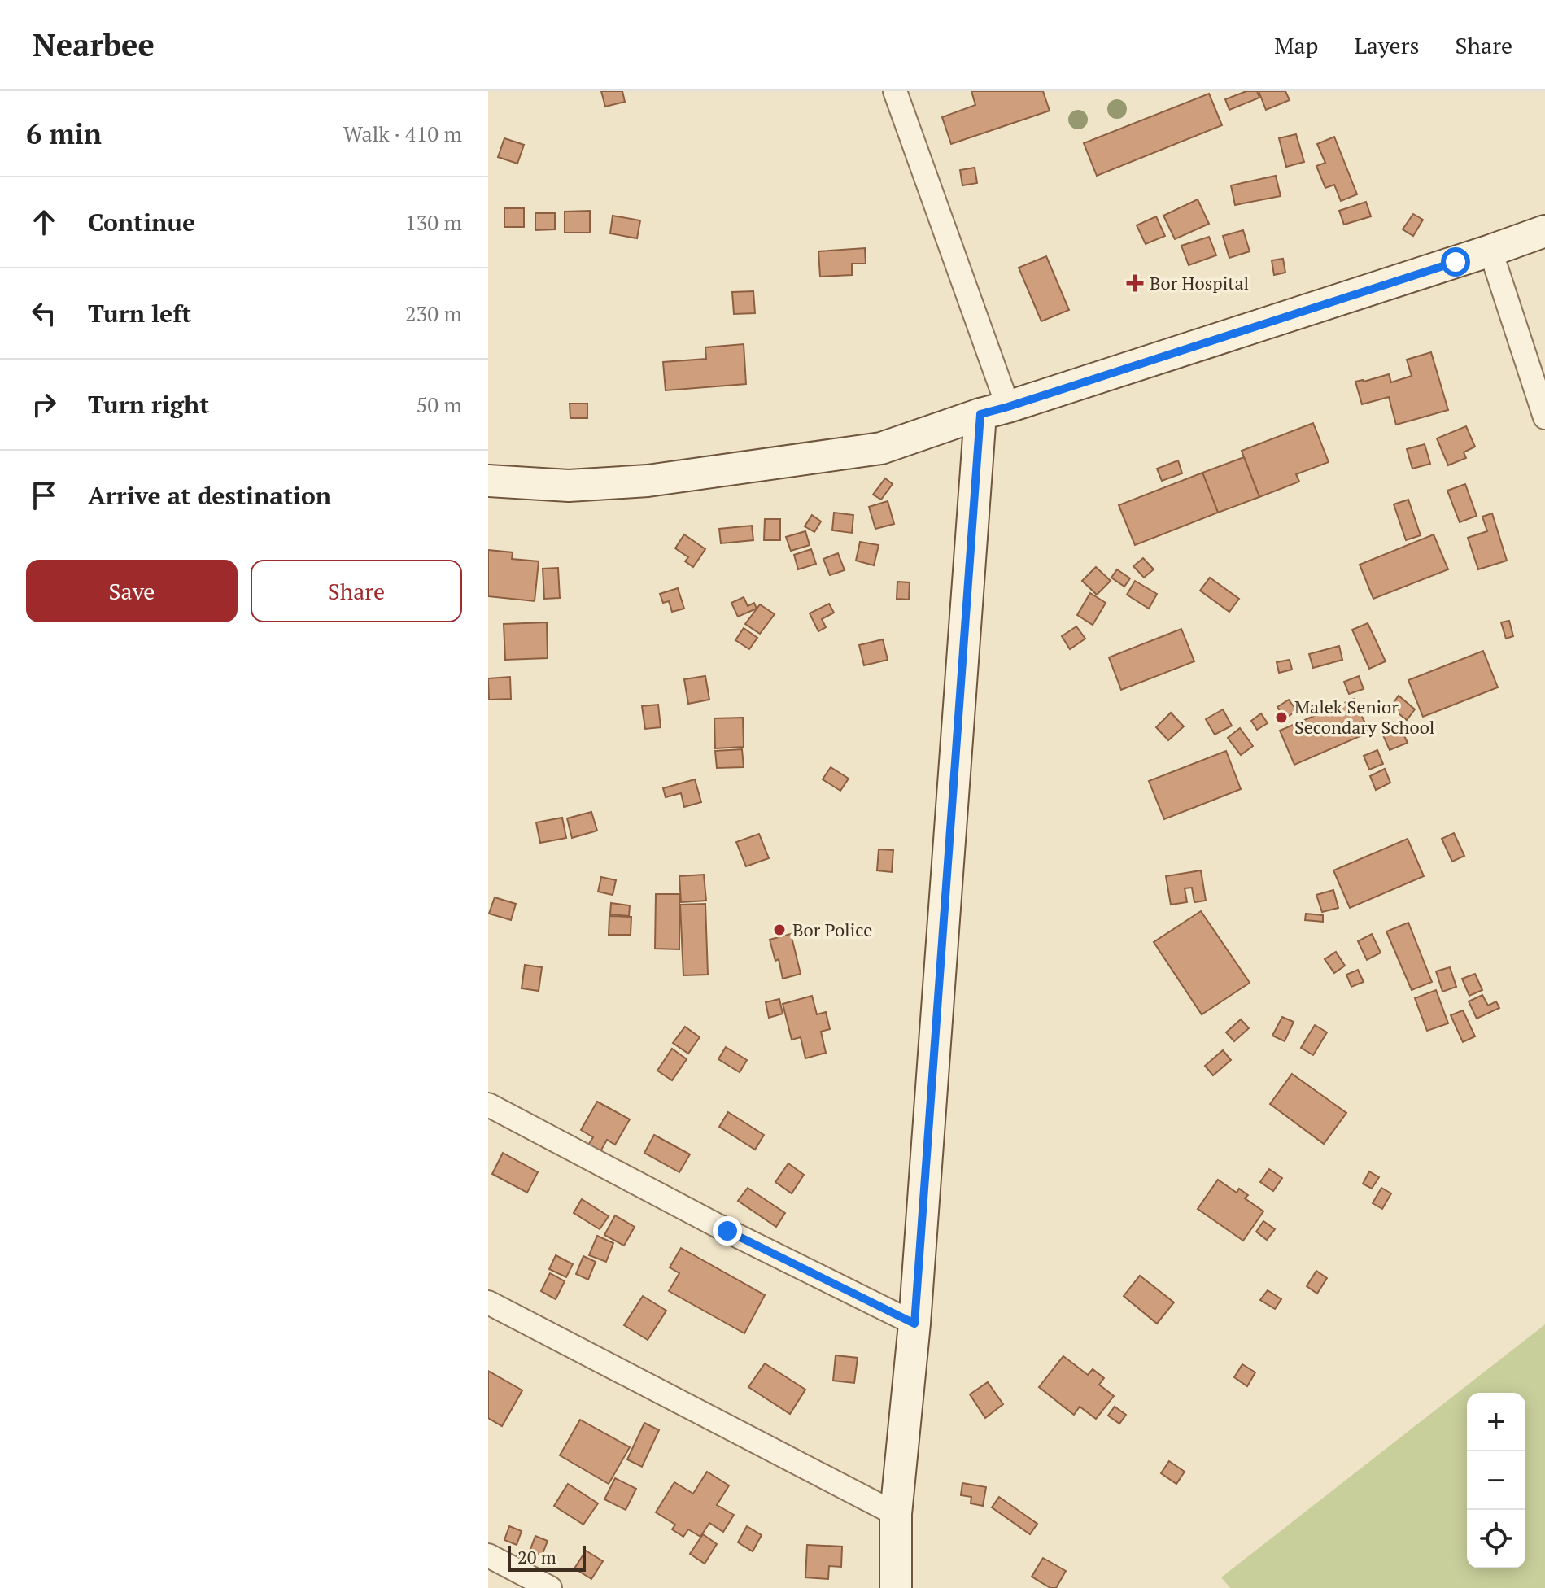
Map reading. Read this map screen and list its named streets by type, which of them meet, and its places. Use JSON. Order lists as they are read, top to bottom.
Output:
{
  "places": {
    "health": ["Bor Hospital"],
    "other": ["Malek Senior Secondary School", "Bor Police"]
  },
  "scale_bar": "20 m",
  "page": {
    "header": "Nearbee",
    "nav": ["Map", "Layers", "Share"],
    "heading": ["6 min", "Walk · 410 m"],
    "list": [
      ["Continue", "130 m"],
      ["Turn left", "230 m"],
      ["Turn right", "50 m"],
      "Arrive at destination"
    ],
    "buttons": ["Save", "Share"],
    "map_buttons": ["+", "−"],
    "scale": "20 m"
  }
}
